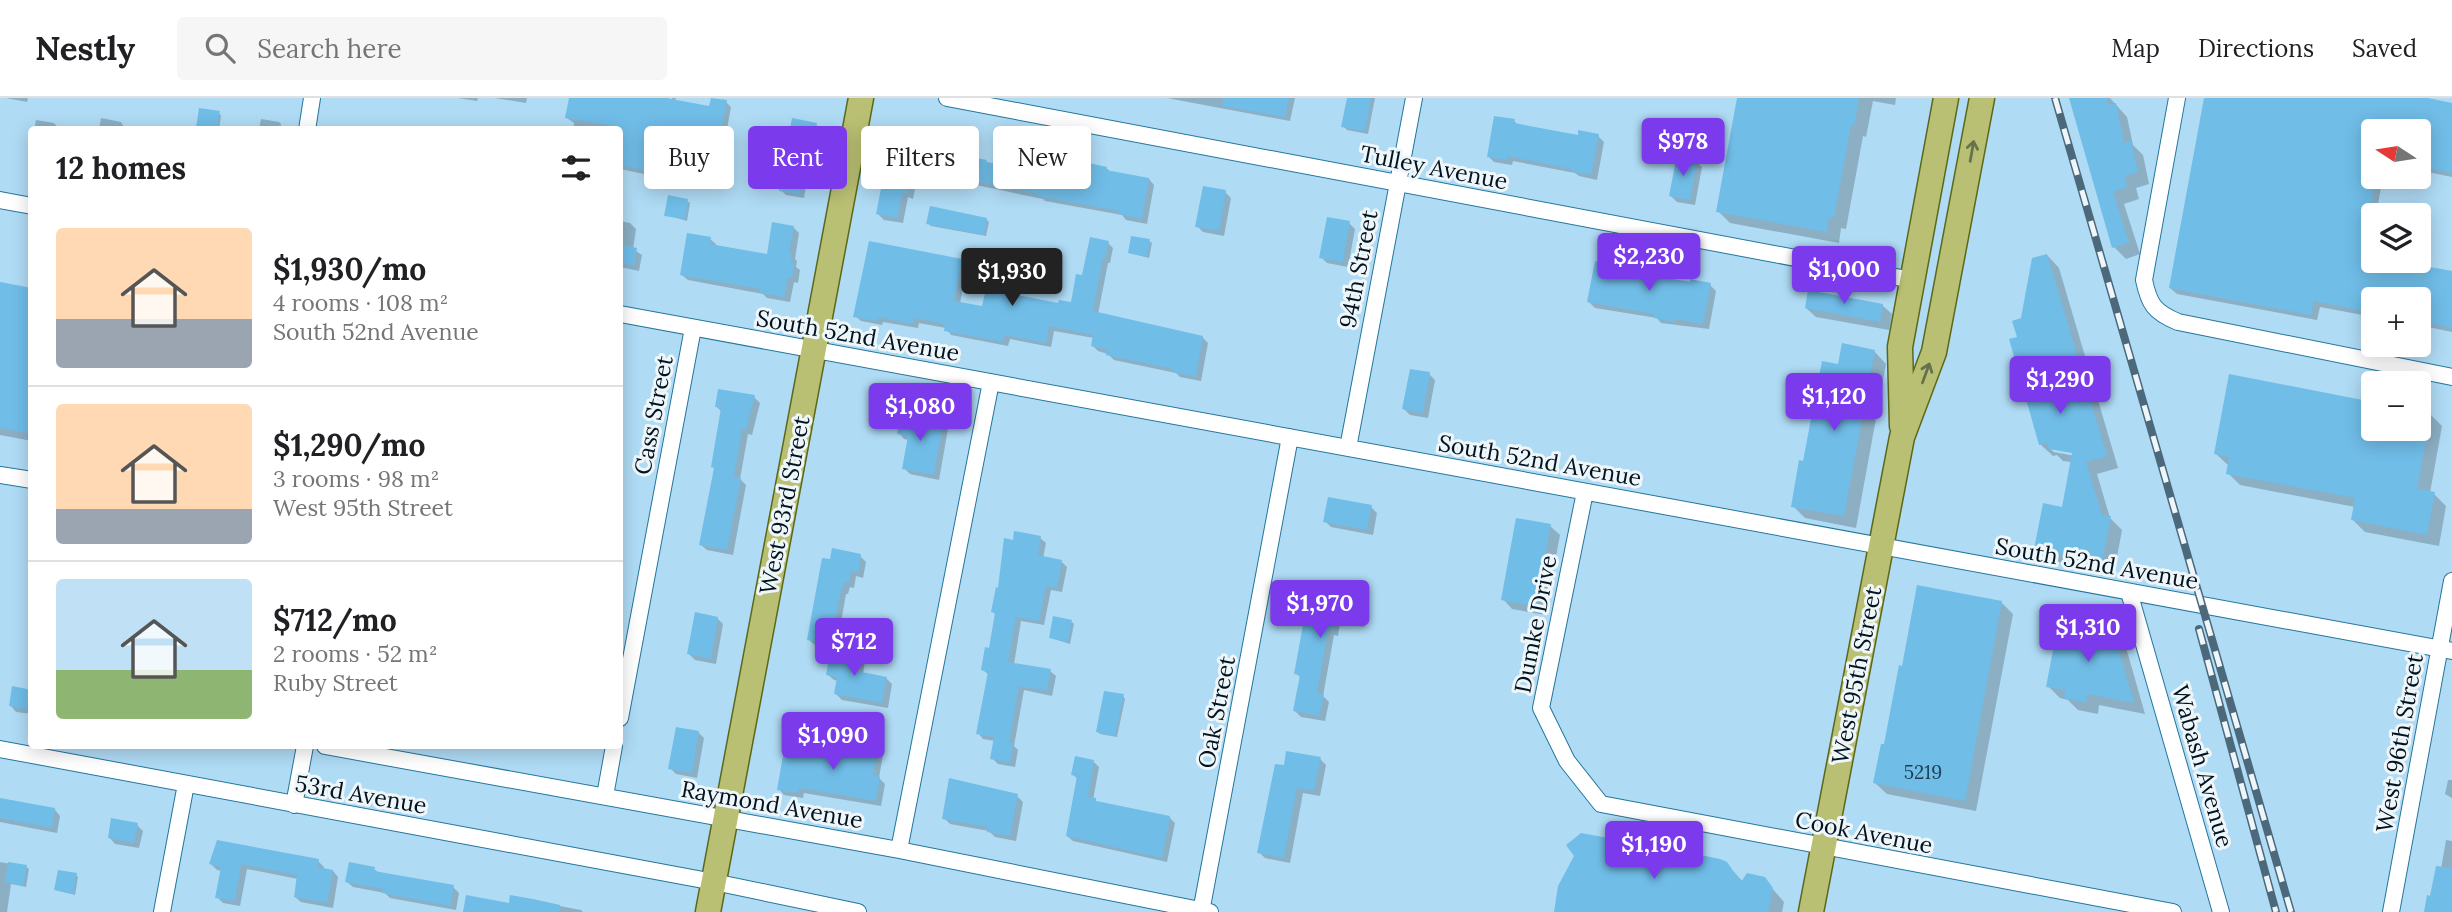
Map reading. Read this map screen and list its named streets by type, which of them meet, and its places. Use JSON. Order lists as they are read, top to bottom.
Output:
{
  "streets": {
    "main road": ["West 93rd Street", "West 95th Street"],
    "street": [
      "Tulley Avenue",
      "94th Street",
      "South 52nd Avenue",
      "Cass Street",
      "Dumke Drive",
      "Oak Street",
      "West 96th Street",
      "Wabash Avenue",
      "53rd Avenue",
      "Raymond Avenue",
      "Cook Avenue"
    ]
  },
  "crossings": [
    ["Tulley Avenue", "94th Street"],
    ["Tulley Avenue", "West 95th Street"],
    ["94th Street", "South 52nd Avenue"],
    ["South 52nd Avenue", "Cass Street"],
    ["South 52nd Avenue", "West 93rd Street"],
    ["South 52nd Avenue", "Dumke Drive"],
    ["South 52nd Avenue", "West 95th Street"],
    ["South 52nd Avenue", "Oak Street"],
    ["South 52nd Avenue", "West 96th Street"],
    ["South 52nd Avenue", "Wabash Avenue"],
    ["West 93rd Street", "53rd Avenue"],
    ["West 93rd Street", "Raymond Avenue"],
    ["Dumke Drive", "Cook Avenue"],
    ["West 95th Street", "Cook Avenue"],
    ["Oak Street", "Raymond Avenue"]
  ],
  "house_numbers": ["5219"],
  "north": "left",
  "page": {
    "header": "Nestly",
    "search": "Search here",
    "nav": ["Map", "Directions", "Saved"],
    "price": [
      "$978",
      "$2,230",
      "$1,000",
      "$1,930",
      "$1,290",
      "$1,120",
      "$1,080",
      "$1,970",
      "$1,310",
      "$712",
      "$1,090",
      "$1,190"
    ],
    "map_buttons": ["+", "−"],
    "chip": [
      "Buy",
      "Rent",
      "Filters",
      "New"
    ],
    "heading": "12 homes",
    "list": [
      {
        "name": "$1,930/mo",
        "note": "4 rooms · 108 m² · South 52nd Avenue"
      },
      {
        "name": "$1,290/mo",
        "note": "3 rooms · 98 m² · West 95th Street"
      },
      {
        "name": "$712/mo",
        "note": "2 rooms · 52 m² · Ruby Street"
      }
    ]
  }
}
